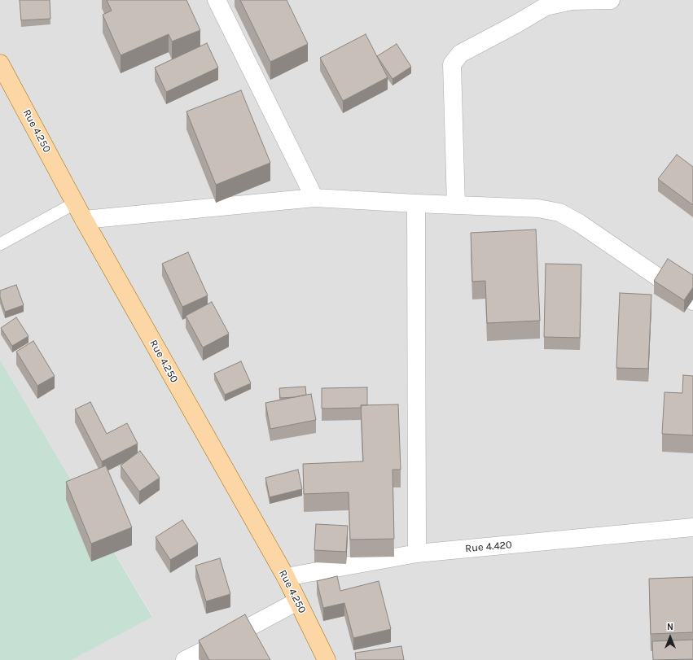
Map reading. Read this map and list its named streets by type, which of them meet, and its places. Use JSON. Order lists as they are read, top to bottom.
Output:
{
  "streets": {
    "main road": ["Rue 4.250"],
    "street": ["Rue 4.420"]
  },
  "crossings": [
    ["Rue 4.250", "Rue 4.420"]
  ],
  "north": "top"
}
